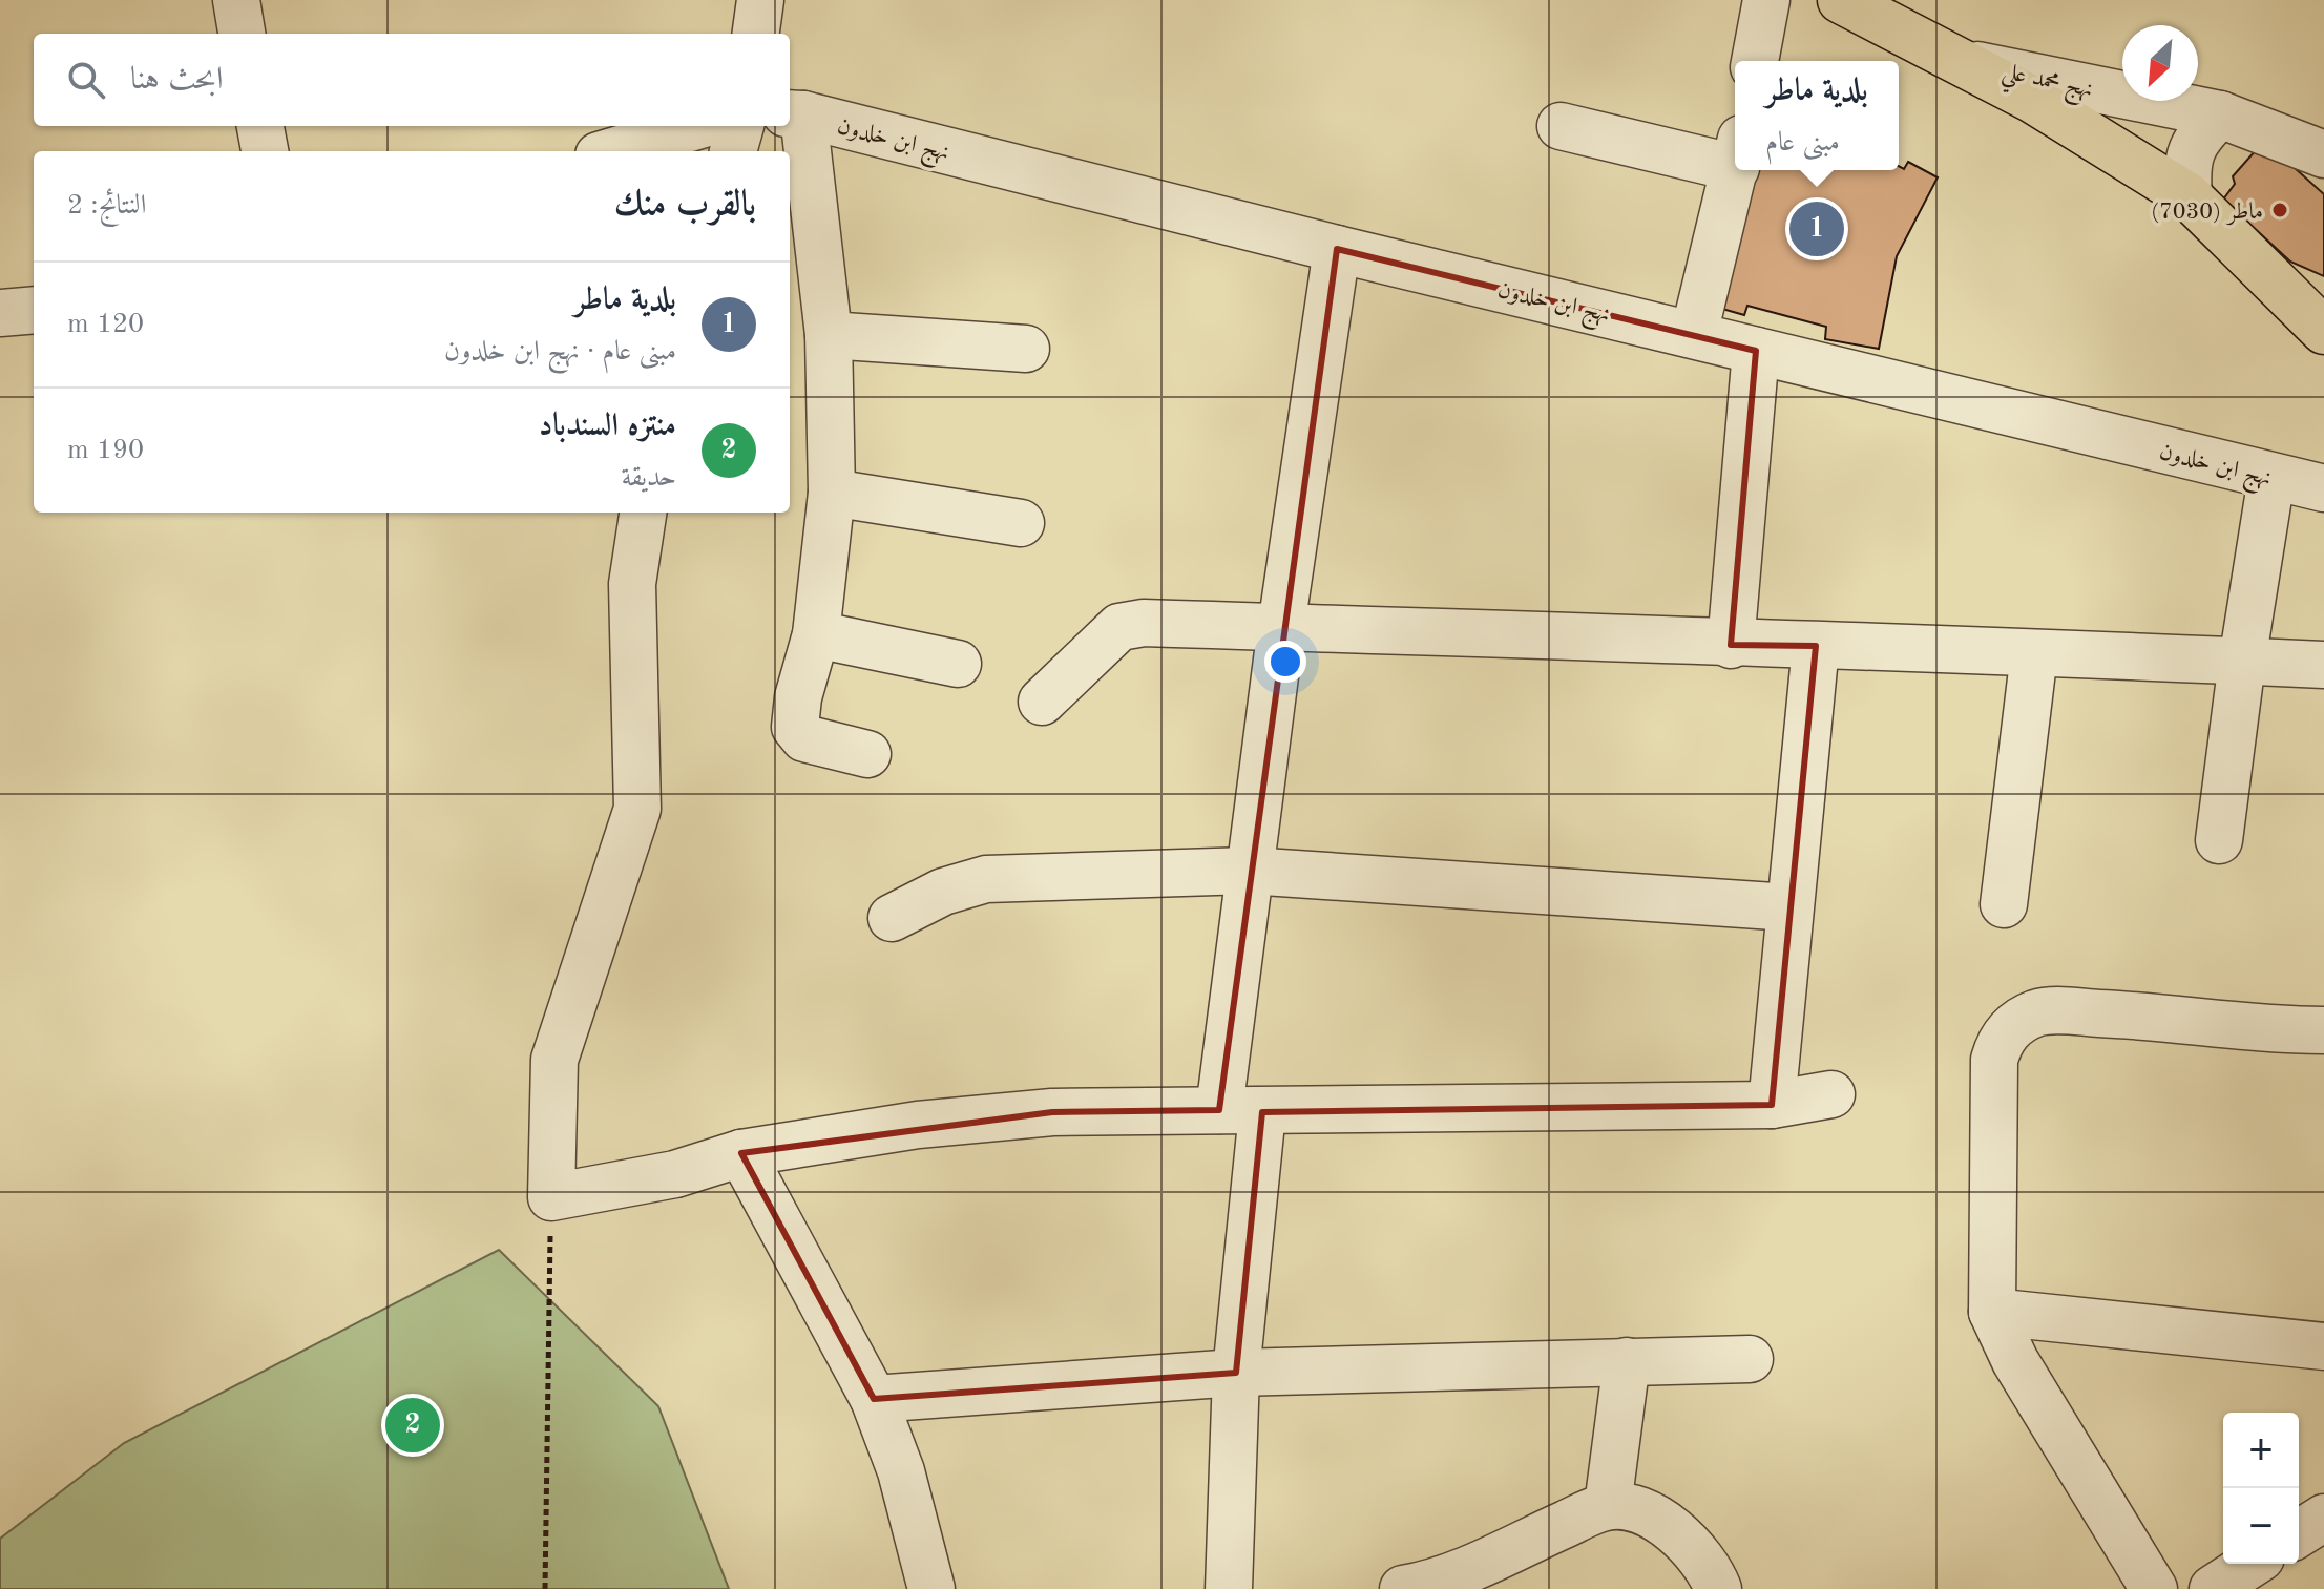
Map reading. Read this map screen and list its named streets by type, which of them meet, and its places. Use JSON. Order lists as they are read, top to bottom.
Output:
{
  "streets": {
    "street": ["نهج محمد علي", "نهج ابن خلدون"]
  },
  "places": ["ماطر (7030)"],
  "north": "bottom left",
  "page": {
    "search": "ابحث هنا",
    "popup": ["بلدية ماطر", "مبنى عام"],
    "heading": ["بالقرب منك", "النتائج: 2"],
    "pins": ["1", "2"],
    "list": [
      {
        "mark": "1",
        "name": "بلدية ماطر",
        "note": "مبنى عام · نهج ابن خلدون",
        "value": "120 m"
      },
      {
        "mark": "2",
        "name": "منتزه السندباد",
        "note": "حديقة",
        "value": "190 m"
      }
    ],
    "map_buttons": ["+", "−"]
  }
}
